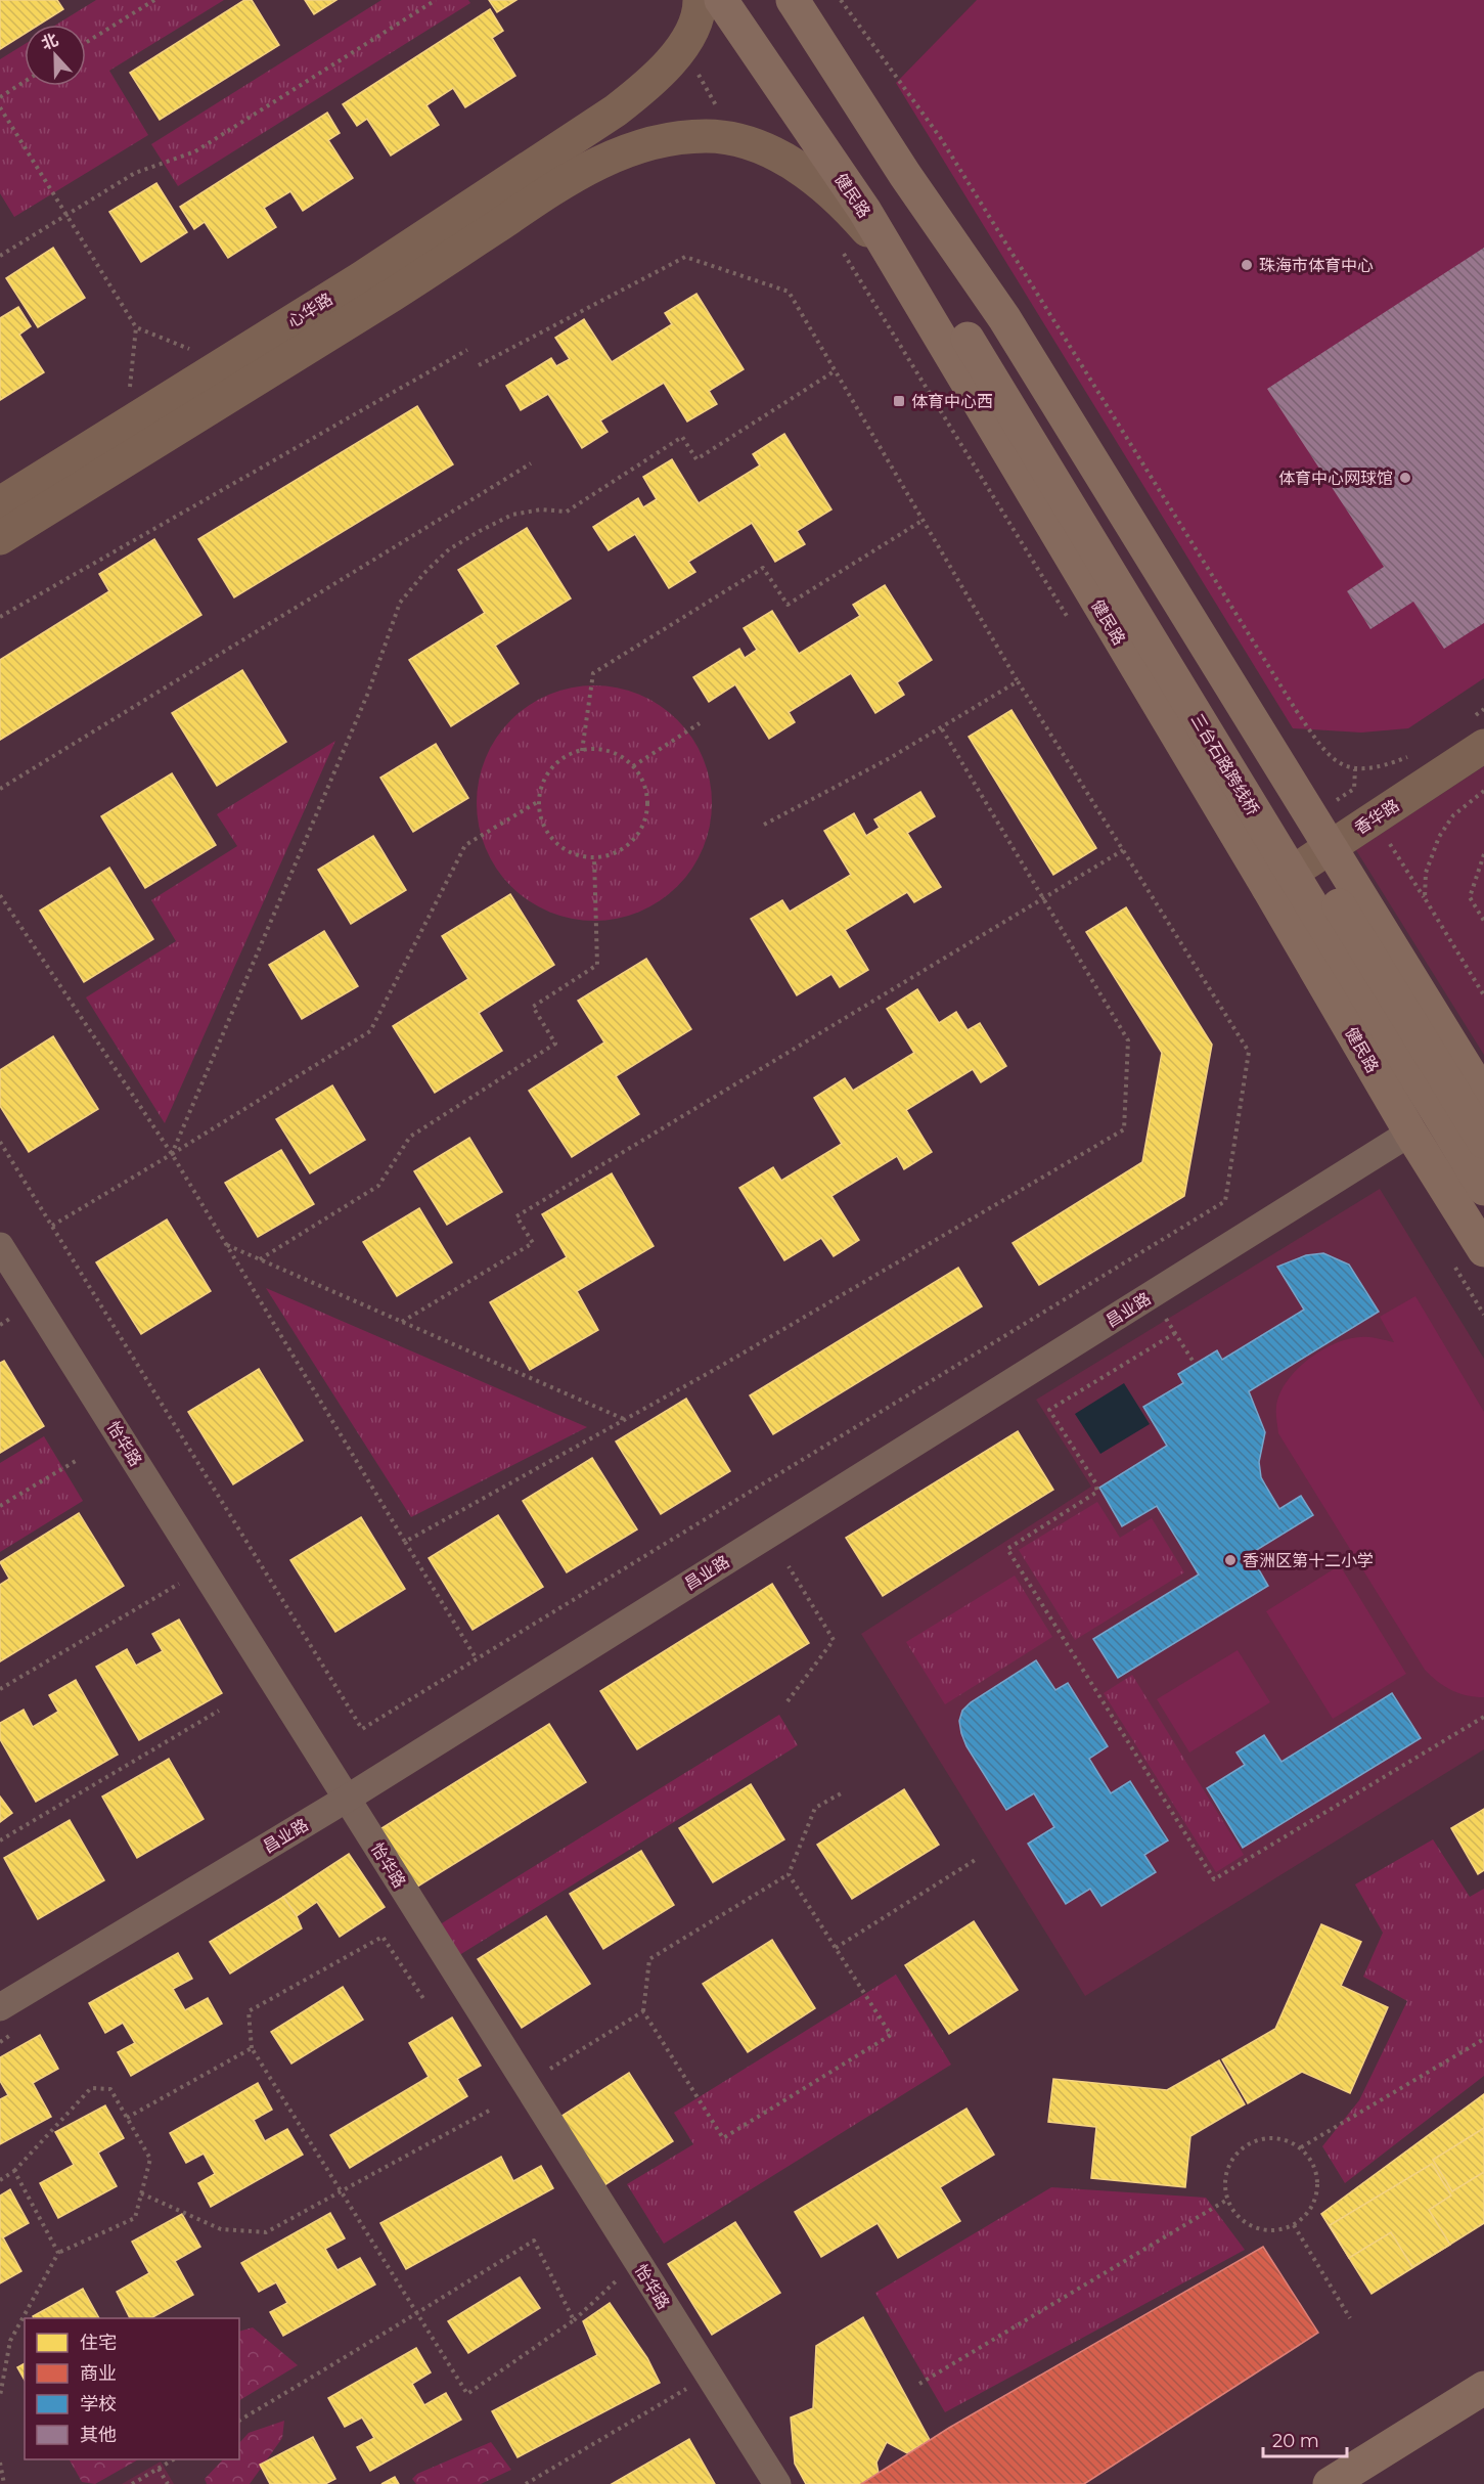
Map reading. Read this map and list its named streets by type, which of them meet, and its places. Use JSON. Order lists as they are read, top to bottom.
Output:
{
  "streets": {
    "main road": ["健民路", "三台石路跨线桥"],
    "street": [
      "心华路",
      "香华路",
      "昌业路",
      "怡华路"
    ]
  },
  "crossings": [
    ["健民路", "心华路"],
    ["健民路", "香华路"],
    ["健民路", "昌业路"],
    ["昌业路", "怡华路"]
  ],
  "places": {
    "other": ["珠海市体育中心", "体育中心网球馆", "香洲区第十二小学"],
    "transit": ["体育中心西"]
  },
  "legend": [
    "住宅",
    "商业",
    "学校",
    "其他"
  ],
  "scale_bar": "20 m",
  "north": "top"
}
